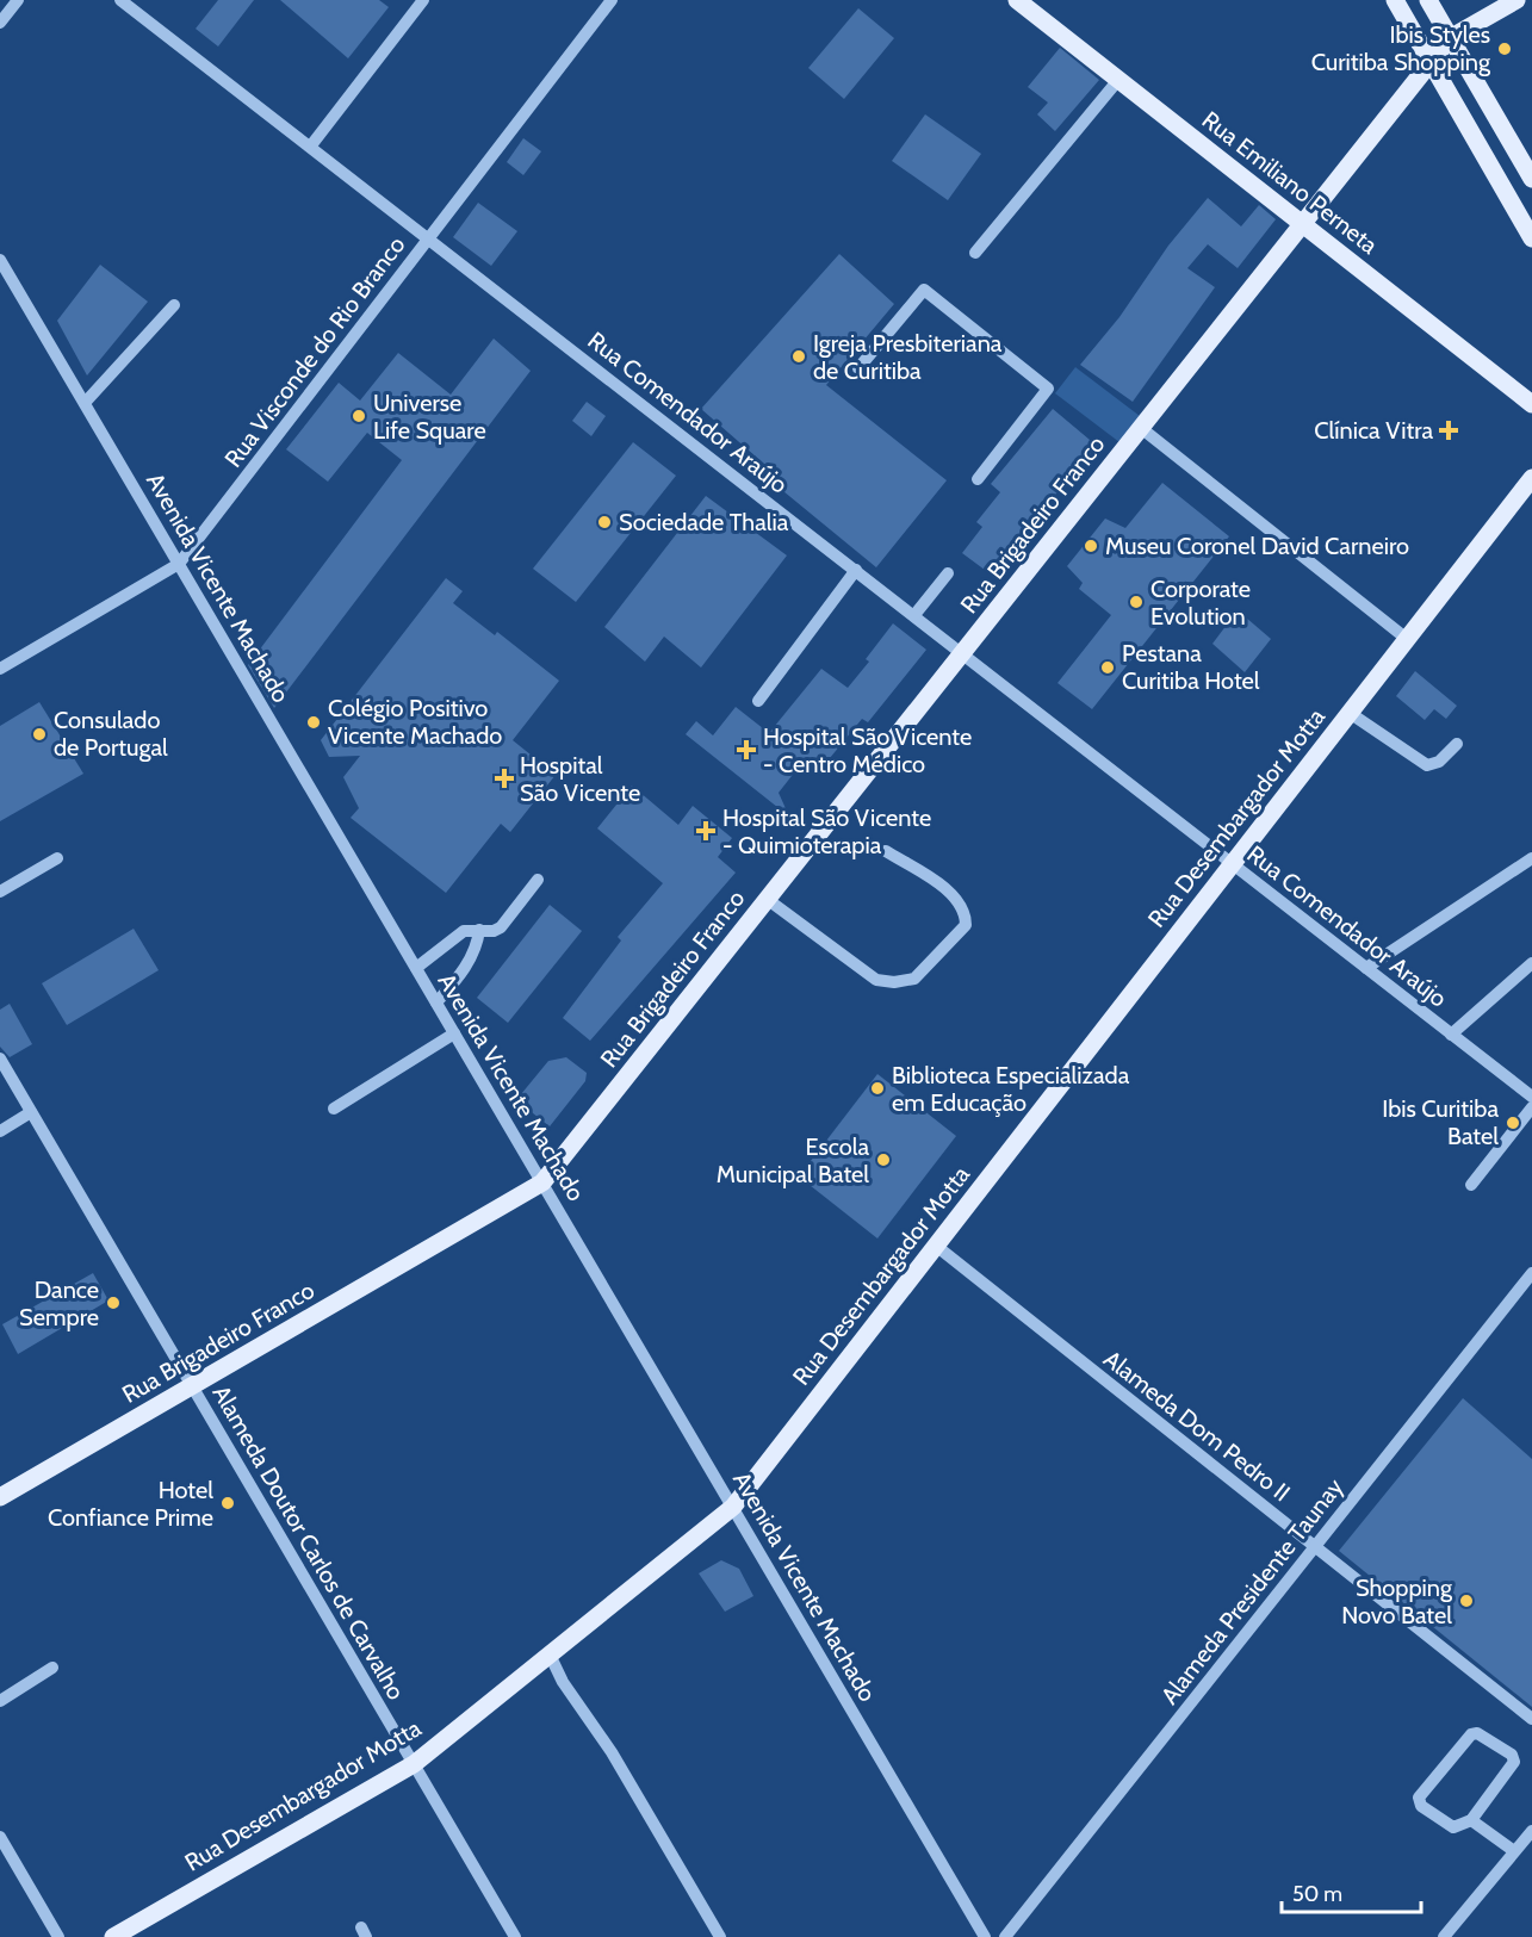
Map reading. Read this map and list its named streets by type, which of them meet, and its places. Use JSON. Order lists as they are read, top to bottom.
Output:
{
  "streets": {
    "main road": ["Rua Emiliano Perneta", "Rua Brigadeiro Franco", "Rua Desembargador Motta"],
    "street": [
      "Rua Visconde do Rio Branco",
      "Rua Comendador Araújo",
      "Avenida Vicente Machado",
      "Alameda Dom Pedro II",
      "Alameda Doutor Carlos de Carvalho",
      "Alameda Presidente Taunay"
    ]
  },
  "crossings": [
    ["Rua Emiliano Perneta", "Rua Brigadeiro Franco"],
    ["Rua Visconde do Rio Branco", "Rua Comendador Araújo"],
    ["Rua Visconde do Rio Branco", "Avenida Vicente Machado"],
    ["Rua Comendador Araújo", "Rua Brigadeiro Franco"],
    ["Rua Comendador Araújo", "Rua Desembargador Motta"],
    ["Rua Brigadeiro Franco", "Avenida Vicente Machado"],
    ["Rua Brigadeiro Franco", "Alameda Doutor Carlos de Carvalho"],
    ["Avenida Vicente Machado", "Rua Desembargador Motta"],
    ["Rua Desembargador Motta", "Alameda Dom Pedro II"],
    ["Rua Desembargador Motta", "Alameda Doutor Carlos de Carvalho"],
    ["Alameda Dom Pedro II", "Alameda Presidente Taunay"]
  ],
  "places": {
    "other": [
      "Ibis Styles Curitiba Shopping",
      "Igreja Presbiteriana de Curitiba",
      "Universe Life Square",
      "Sociedade Thalia",
      "Museu Coronel David Carneiro",
      "Corporate Evolution",
      "Pestana Curitiba Hotel",
      "Colégio Positivo Vicente Machado",
      "Consulado de Portugal",
      "Biblioteca Especializada em Educação",
      "Ibis Curitiba Batel",
      "Escola Municipal Batel",
      "Dance Sempre",
      "Hotel Confiance Prime",
      "Shopping Novo Batel"
    ],
    "health": [
      "Clínica Vitra",
      "Hospital São Vicente - Centro Médico",
      "Hospital São Vicente",
      "Hospital São Vicente - Quimioterapia"
    ]
  },
  "scale_bar": "50 m"
}
